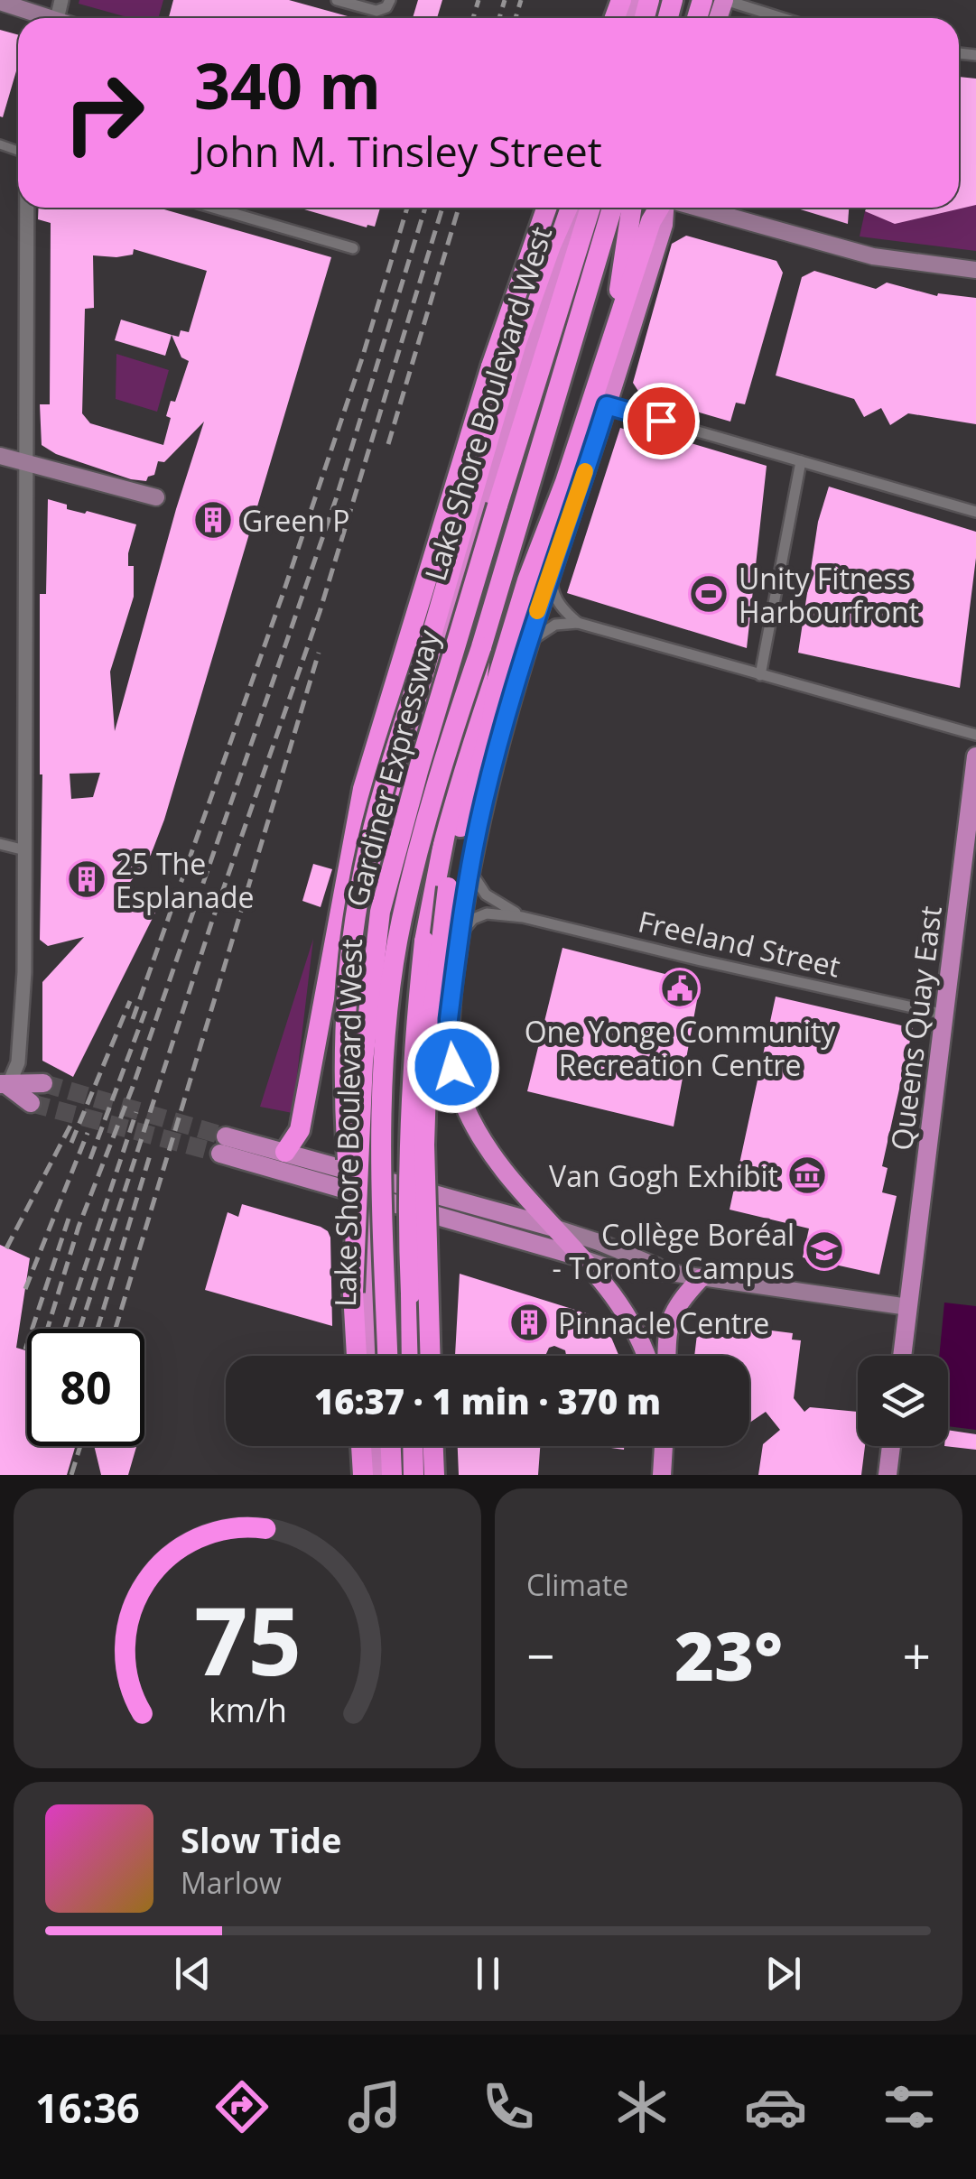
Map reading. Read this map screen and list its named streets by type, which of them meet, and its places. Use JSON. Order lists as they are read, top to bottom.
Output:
{
  "streets": {
    "highway": ["Lake Shore Boulevard West", "Gardiner Expressway"],
    "main road": ["Queens Quay East"],
    "street": ["Freeland Street"]
  },
  "crossings": [
    ["Freeland Street", "Queens Quay East"]
  ],
  "places": {
    "building": ["Green P", "25 The Esplanade", "Pinnacle Centre"],
    "sports": ["Unity Fitness Harbourfront"],
    "public building": ["One Yonge Community Recreation Centre"],
    "museum": ["Van Gogh Exhibit"],
    "school or university": ["Collège Boréal - Toronto Campus"]
  },
  "page": {
    "turn": ["340 m", "John M. Tinsley Street"],
    "limit": "80",
    "trip": "16:37 · 1 min · 370 m",
    "tile": "Climate",
    "heat": ["−", "23°", "+"],
    "song": ["Slow Tide", "Marlow"],
    "tabs": "16:36",
    "gauge": ["75", "km/h"]
  }
}
